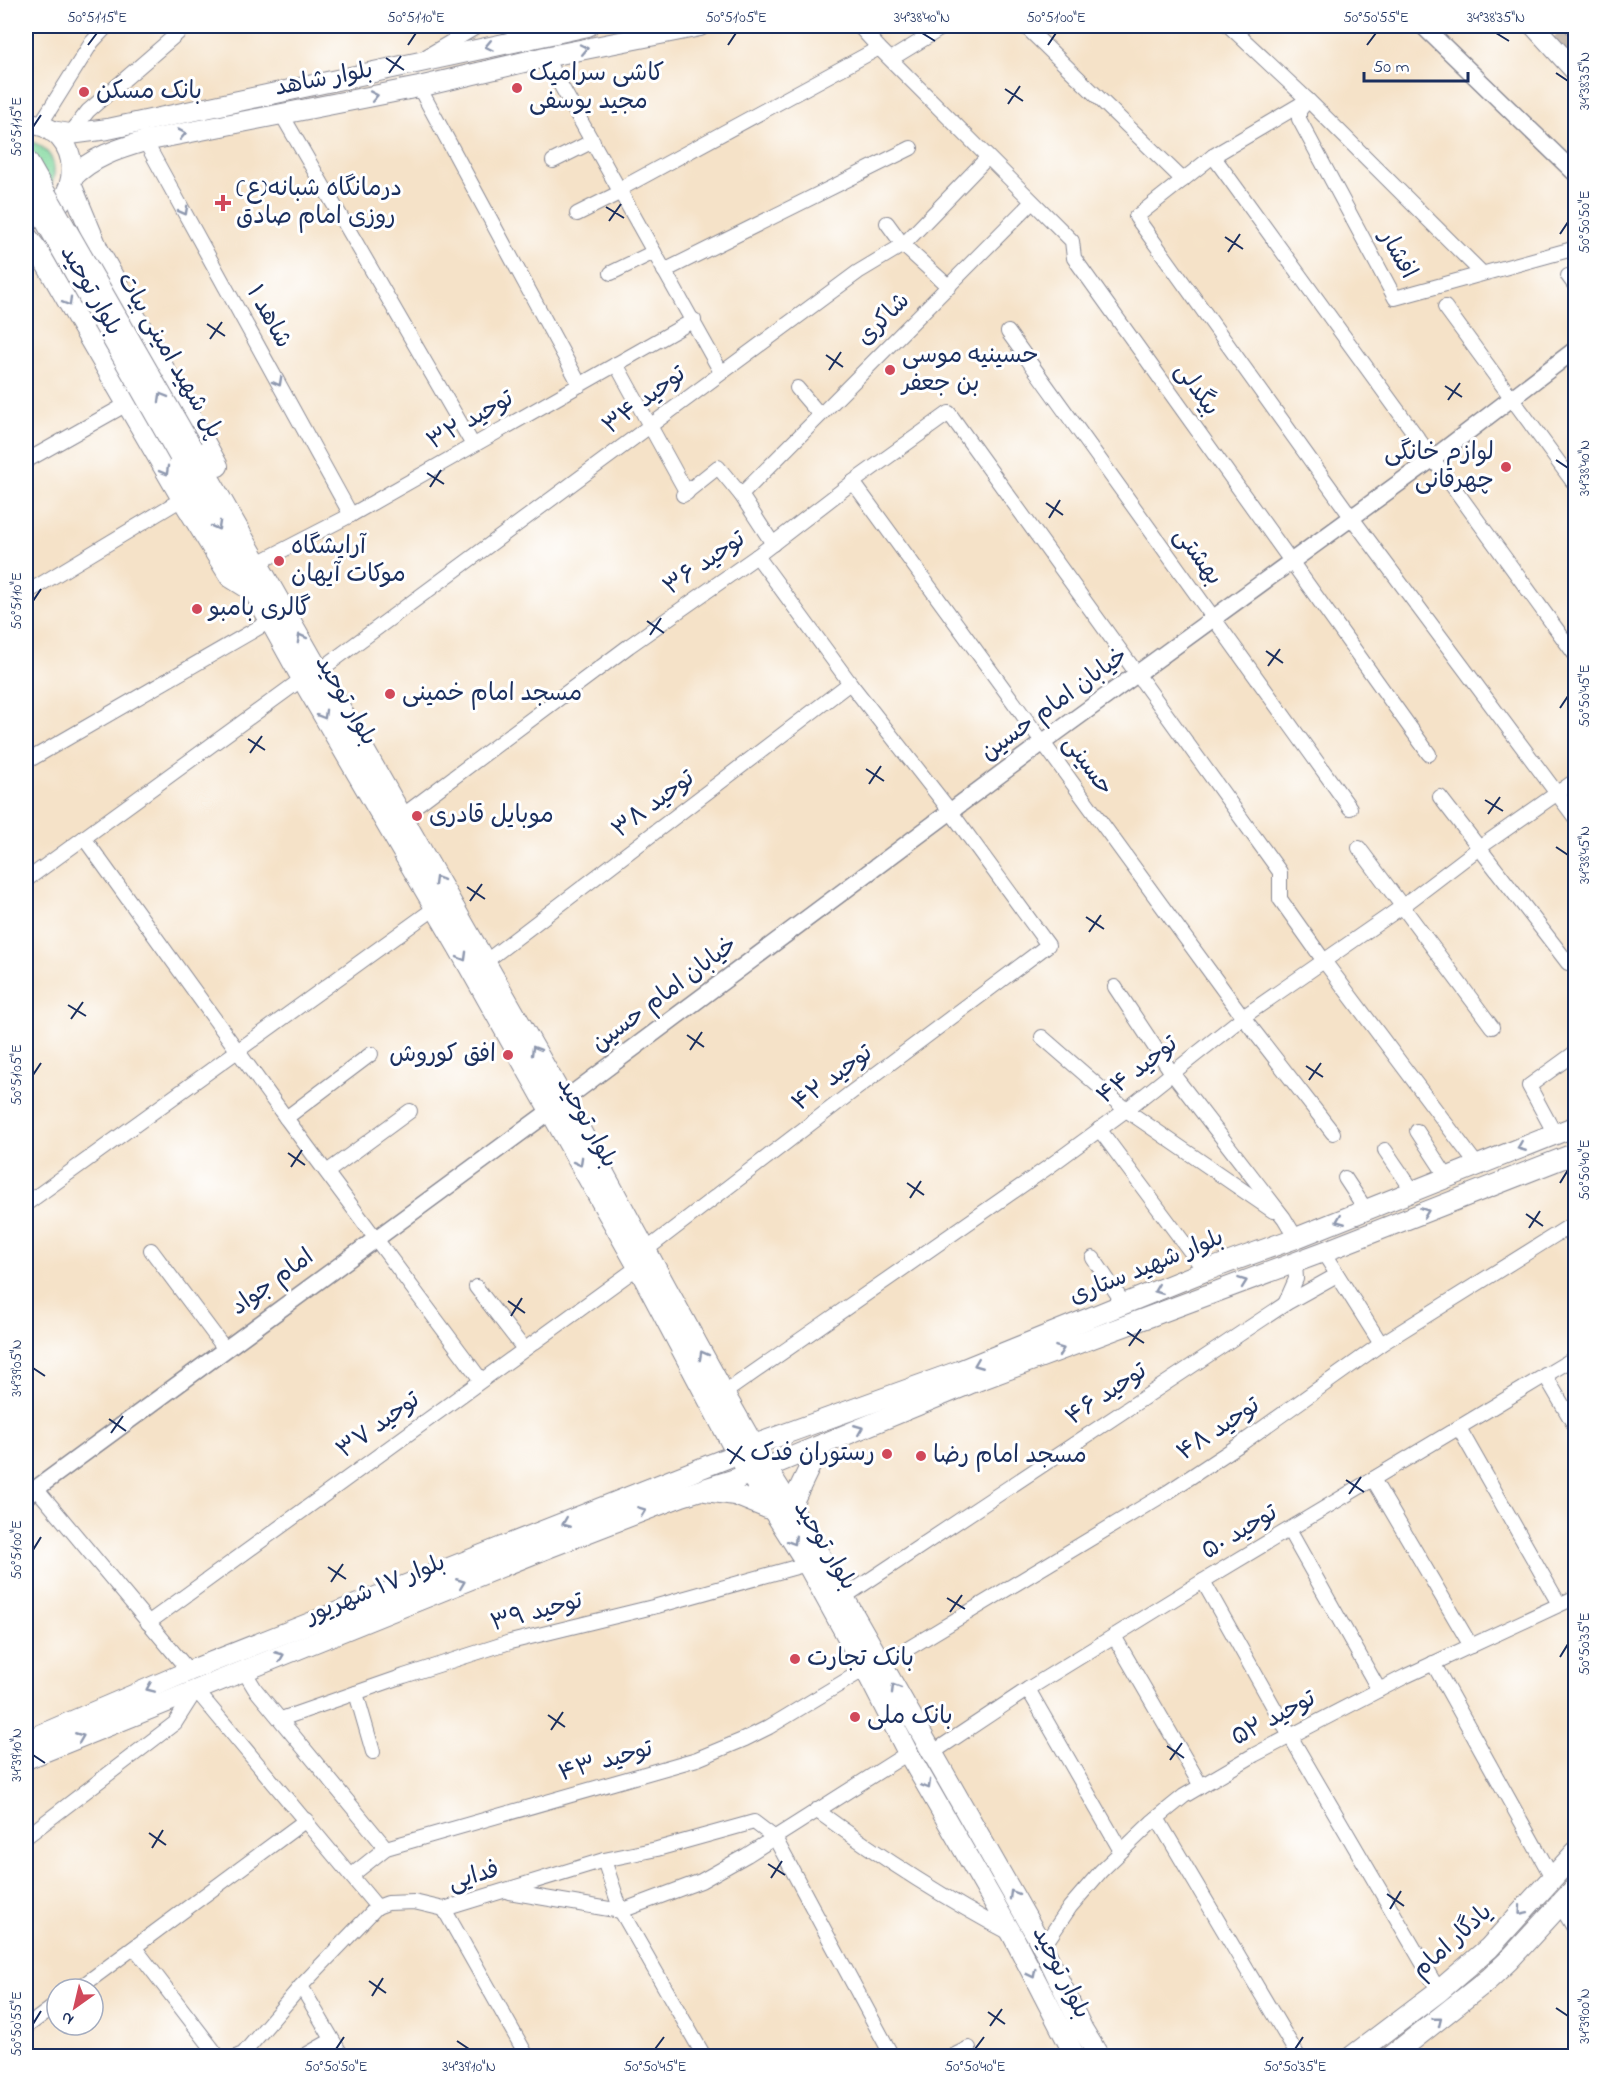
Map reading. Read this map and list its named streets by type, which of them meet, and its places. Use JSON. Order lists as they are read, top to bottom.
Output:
{
  "streets": {
    "main road": [
      "بلوار شاهد",
      "بلوار توحید",
      "پل شهید امینی بیات",
      "بلوار شهید ستاری",
      "بلوار ۱۷ شهریور",
      "یادگار امام"
    ],
    "street": [
      "افشار",
      "شاهد ۱",
      "شاکری",
      "بیگدلی",
      "توحید ۳۴",
      "توحید ۳۲",
      "بهشتی",
      "توحید ۳۶",
      "خیابان امام حسین",
      "حسینی",
      "توحید ۳۸",
      "توحید ۴۴",
      "توحید ۴۲",
      "امام جواد",
      "توحید ۴۶",
      "توحید ۳۷",
      "توحید ۴۸",
      "توحید ۵۰",
      "توحید ۳۹",
      "توحید ۵۲",
      "توحید ۴۳",
      "فدایی"
    ]
  },
  "crossings": [
    ["بلوار شاهد", "بلوار توحید"],
    ["بلوار شاهد", "شاهد ۱"],
    ["بلوار توحید", "پل شهید امینی بیات"],
    ["بلوار توحید", "توحید ۳۴"],
    ["بلوار توحید", "توحید ۳۲"],
    ["بلوار توحید", "توحید ۳۶"],
    ["بلوار توحید", "خیابان امام حسین"],
    ["بلوار توحید", "توحید ۳۸"],
    ["بلوار توحید", "توحید ۴۴"],
    ["بلوار توحید", "توحید ۴۲"],
    ["بلوار توحید", "بلوار شهید ستاری"],
    ["بلوار توحید", "امام جواد"],
    ["بلوار توحید", "توحید ۴۶"],
    ["بلوار توحید", "توحید ۳۷"],
    ["بلوار توحید", "توحید ۴۸"],
    ["بلوار توحید", "توحید ۵۰"],
    ["بلوار توحید", "بلوار ۱۷ شهریور"],
    ["بلوار توحید", "توحید ۳۹"],
    ["بلوار توحید", "توحید ۵۲"],
    ["بلوار توحید", "توحید ۴۳"],
    ["شاهد ۱", "توحید ۳۲"],
    ["شاکری", "بیگدلی"],
    ["پل شهید امینی بیات", "توحید ۳۲"],
    ["بیگدلی", "خیابان امام حسین"],
    ["بهشتی", "خیابان امام حسین"],
    ["توحید ۳۶", "خیابان امام حسین"],
    ["توحید ۳۶", "حسینی"],
    ["خیابان امام حسین", "حسینی"],
    ["خیابان امام حسین", "توحید ۴۲"],
    ["خیابان امام حسین", "امام جواد"],
    ["حسینی", "توحید ۴۴"],
    ["توحید ۴۲", "توحید ۳۷"],
    ["بلوار شهید ستاری", "بلوار ۱۷ شهریور"],
    ["توحید ۴۸", "توحید ۴۳"]
  ],
  "one_way": ["شاهد ۱"],
  "places": {
    "other": [
      "کاشی سرامیک مجید یوسفی",
      "بانک مسکن",
      "حسینیه موسی بن جعفر",
      "لوازم خانگی چهرقانی",
      "آرایشگاه موکات آیهان",
      "گالری بامبو",
      "مسجد امام خمینی",
      "موبایل قادری",
      "افق کوروش",
      "رستوران فدک",
      "مسجد امام رضا",
      "بانک تجارت",
      "بانک ملی"
    ],
    "health": ["(ع)درمانگاه شبانه روزی امام صادق"]
  },
  "scale_bar": "50 m",
  "north": "bottom left",
  "coordinates": [
    "50°51'15\"E",
    "50°51'10\"E",
    "50°51'05\"E",
    "34°38'40\"N",
    "50°51'00\"E",
    "50°50'55\"E",
    "34°38'35\"N",
    "50°50'50\"E",
    "50°50'45\"E",
    "34°38'45\"N",
    "50°50'40\"E",
    "34°39'05\"N",
    "50°50'35\"E",
    "34°39'10\"N",
    "34°39'00\"N"
  ]
}
